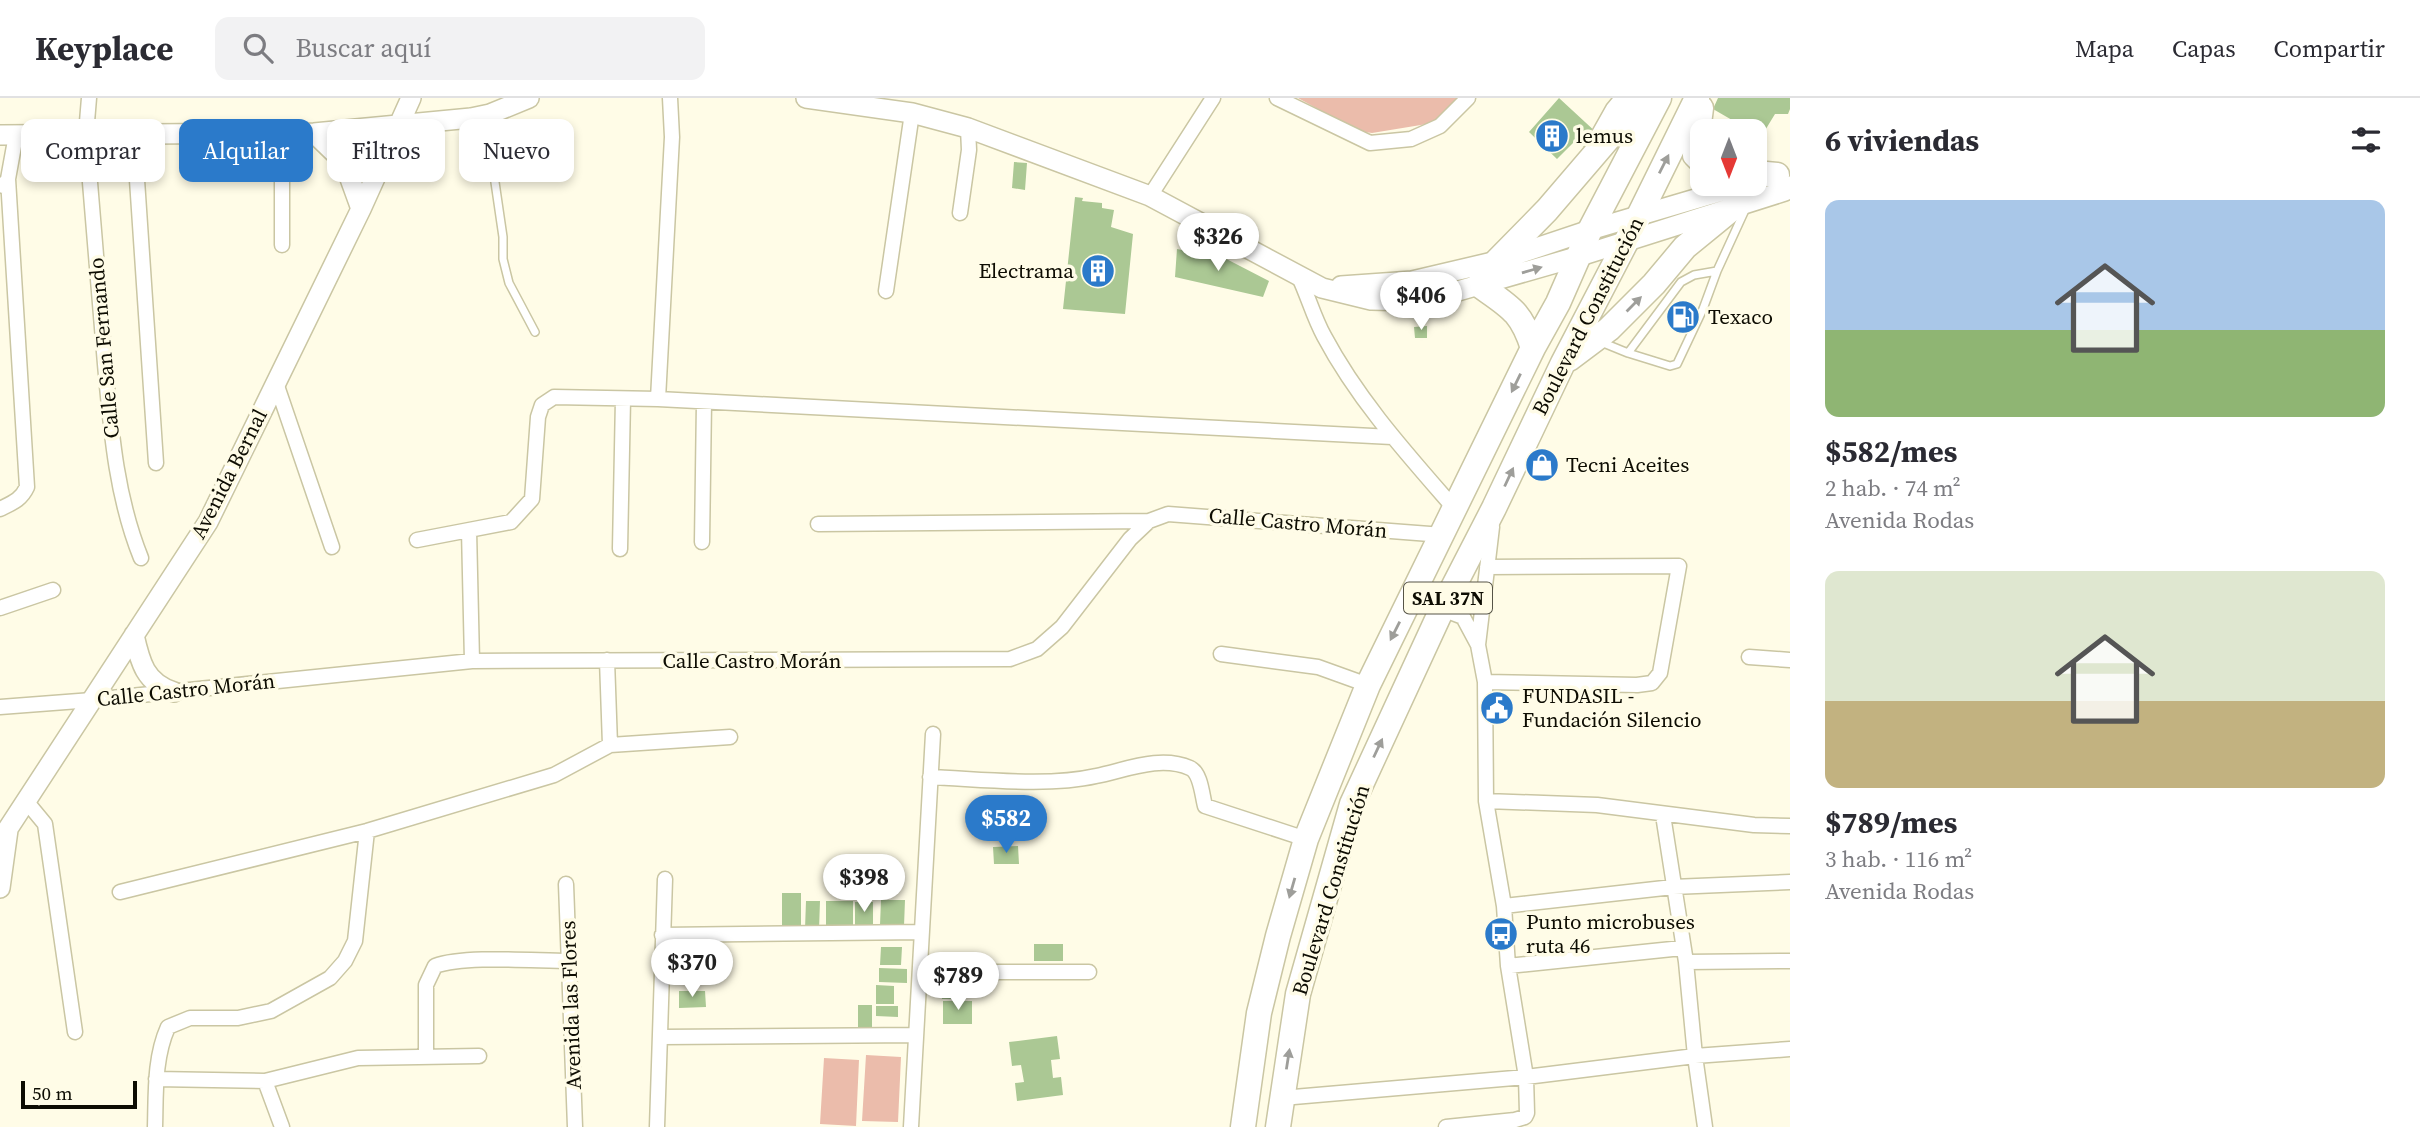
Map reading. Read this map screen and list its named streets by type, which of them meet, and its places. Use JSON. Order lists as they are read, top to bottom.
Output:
{
  "streets": {
    "highway": ["Boulevard Constitución", "SAL 37N"],
    "street": [
      "Calle San Fernando",
      "Avenida Bernal",
      "Calle Castro Morán",
      "Avenida las Flores"
    ]
  },
  "crossings": [
    ["Boulevard Constitución", "Calle Castro Morán"],
    ["Avenida Bernal", "Calle Castro Morán"]
  ],
  "places": {
    "building": ["lemus", "Electrama"],
    "fuel station": ["Texaco"],
    "shop": ["Tecni Aceites"],
    "public building": ["FUNDASIL - Fundación Silencio"],
    "bus stop": ["Punto microbuses ruta 46"]
  },
  "scale_bar": "50 m",
  "north": "bottom",
  "page": {
    "header": "Keyplace",
    "search": "Buscar aquí",
    "nav": ["Mapa", "Capas", "Compartir"],
    "heading": "6 viviendas",
    "chip": [
      "Comprar",
      "Alquilar",
      "Filtros",
      "Nuevo"
    ],
    "list": [
      {
        "name": "$582/mes",
        "note": "2 hab. · 74 m² · Avenida Rodas"
      },
      {
        "name": "$789/mes",
        "note": "3 hab. · 116 m² · Avenida Rodas"
      }
    ],
    "price": [
      "$326",
      "$406",
      "$582",
      "$398",
      "$370",
      "$789"
    ],
    "scale": "50 m"
  }
}
